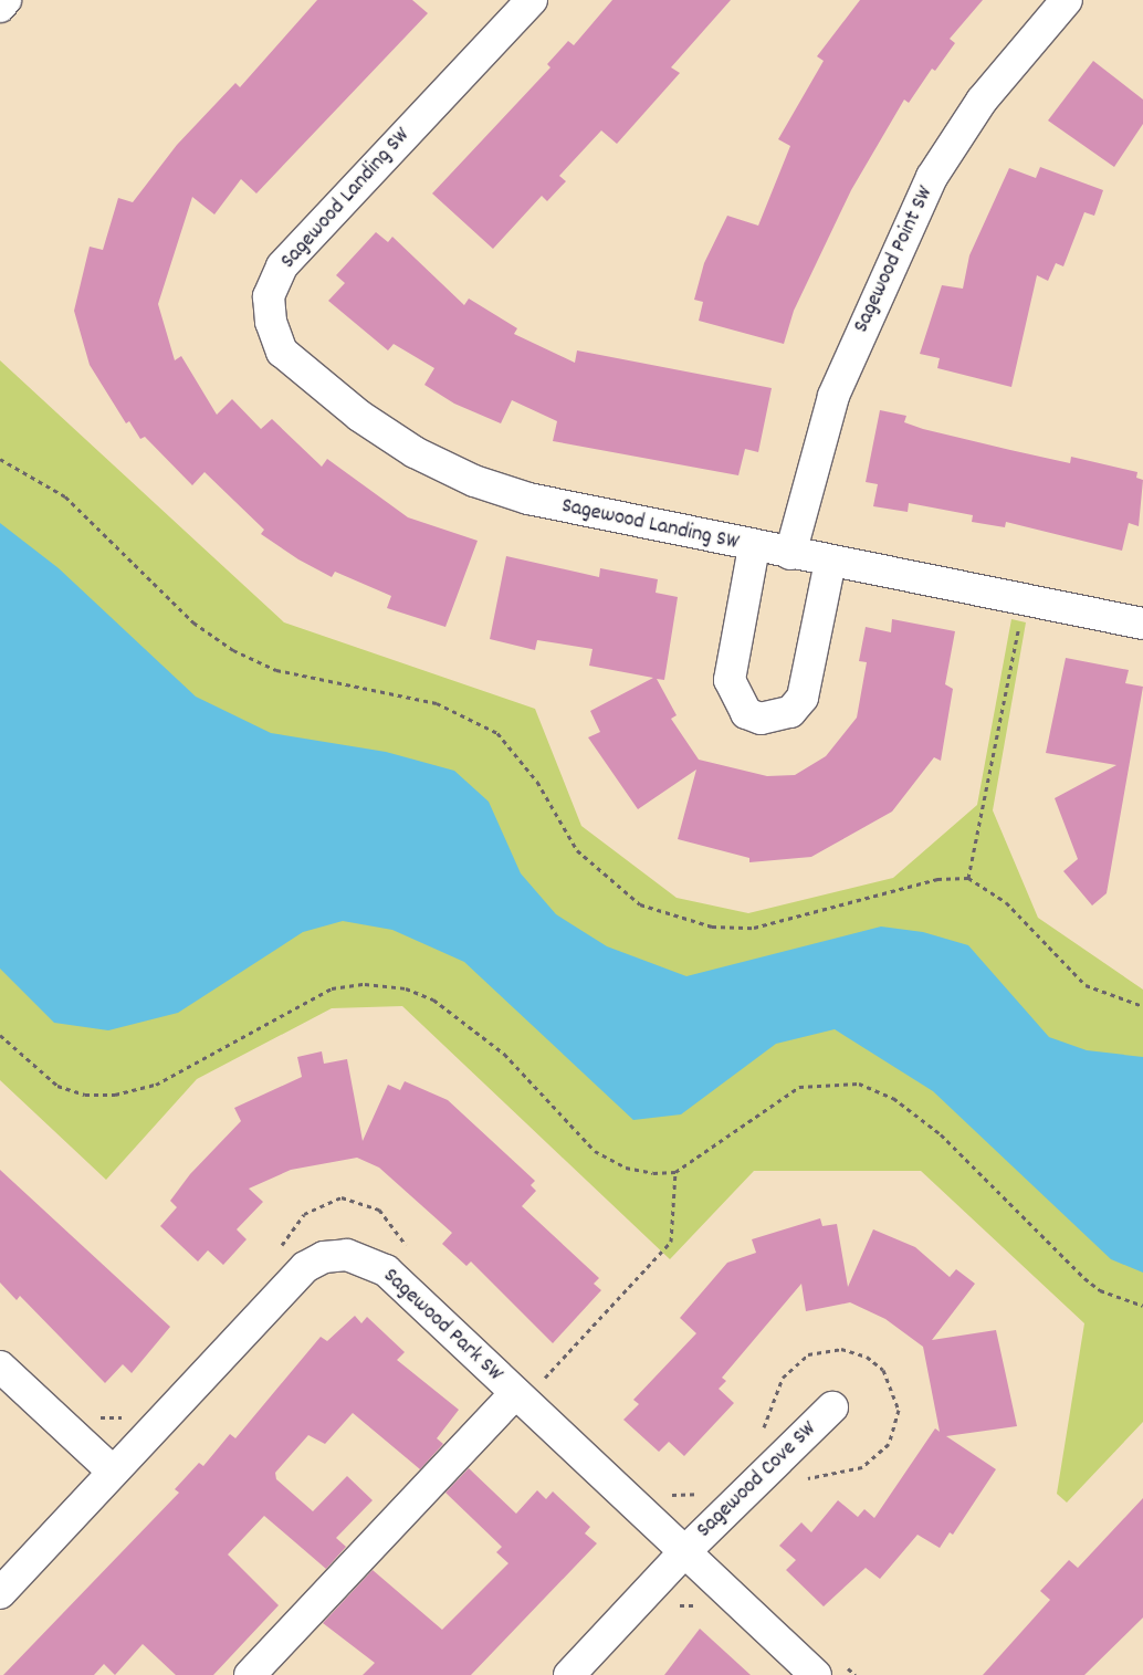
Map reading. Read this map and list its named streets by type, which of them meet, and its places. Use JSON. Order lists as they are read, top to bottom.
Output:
{
  "streets": {
    "street": [
      "Sagewood Landing SW",
      "Sagewood Point SW",
      "Sagewood Park SW",
      "Sagewood Cove SW"
    ]
  },
  "crossings": [
    ["Sagewood Landing SW", "Sagewood Point SW"],
    ["Sagewood Park SW", "Sagewood Cove SW"]
  ]
}
